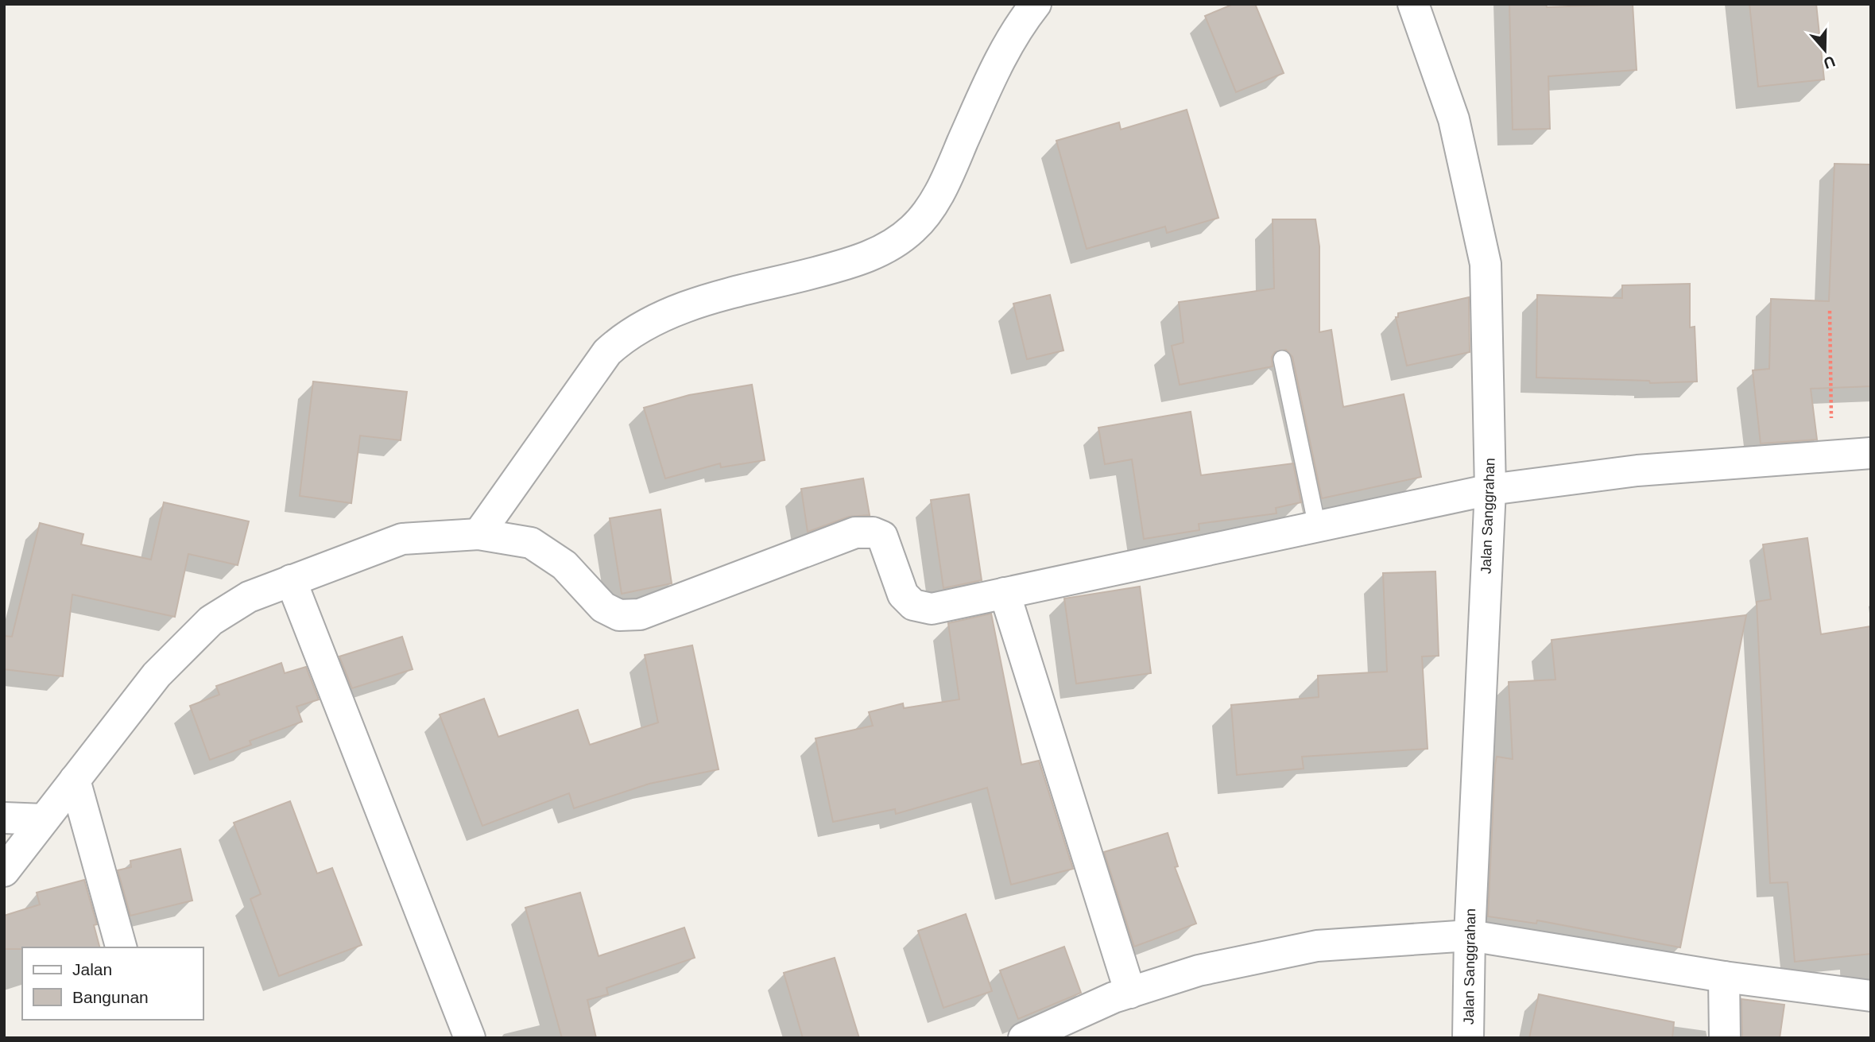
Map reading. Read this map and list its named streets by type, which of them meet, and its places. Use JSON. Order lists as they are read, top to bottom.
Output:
{
  "streets": {
    "street": ["Jalan Sanggrahan"]
  },
  "legend": ["Jalan", "Bangunan"],
  "north": "bottom"
}
